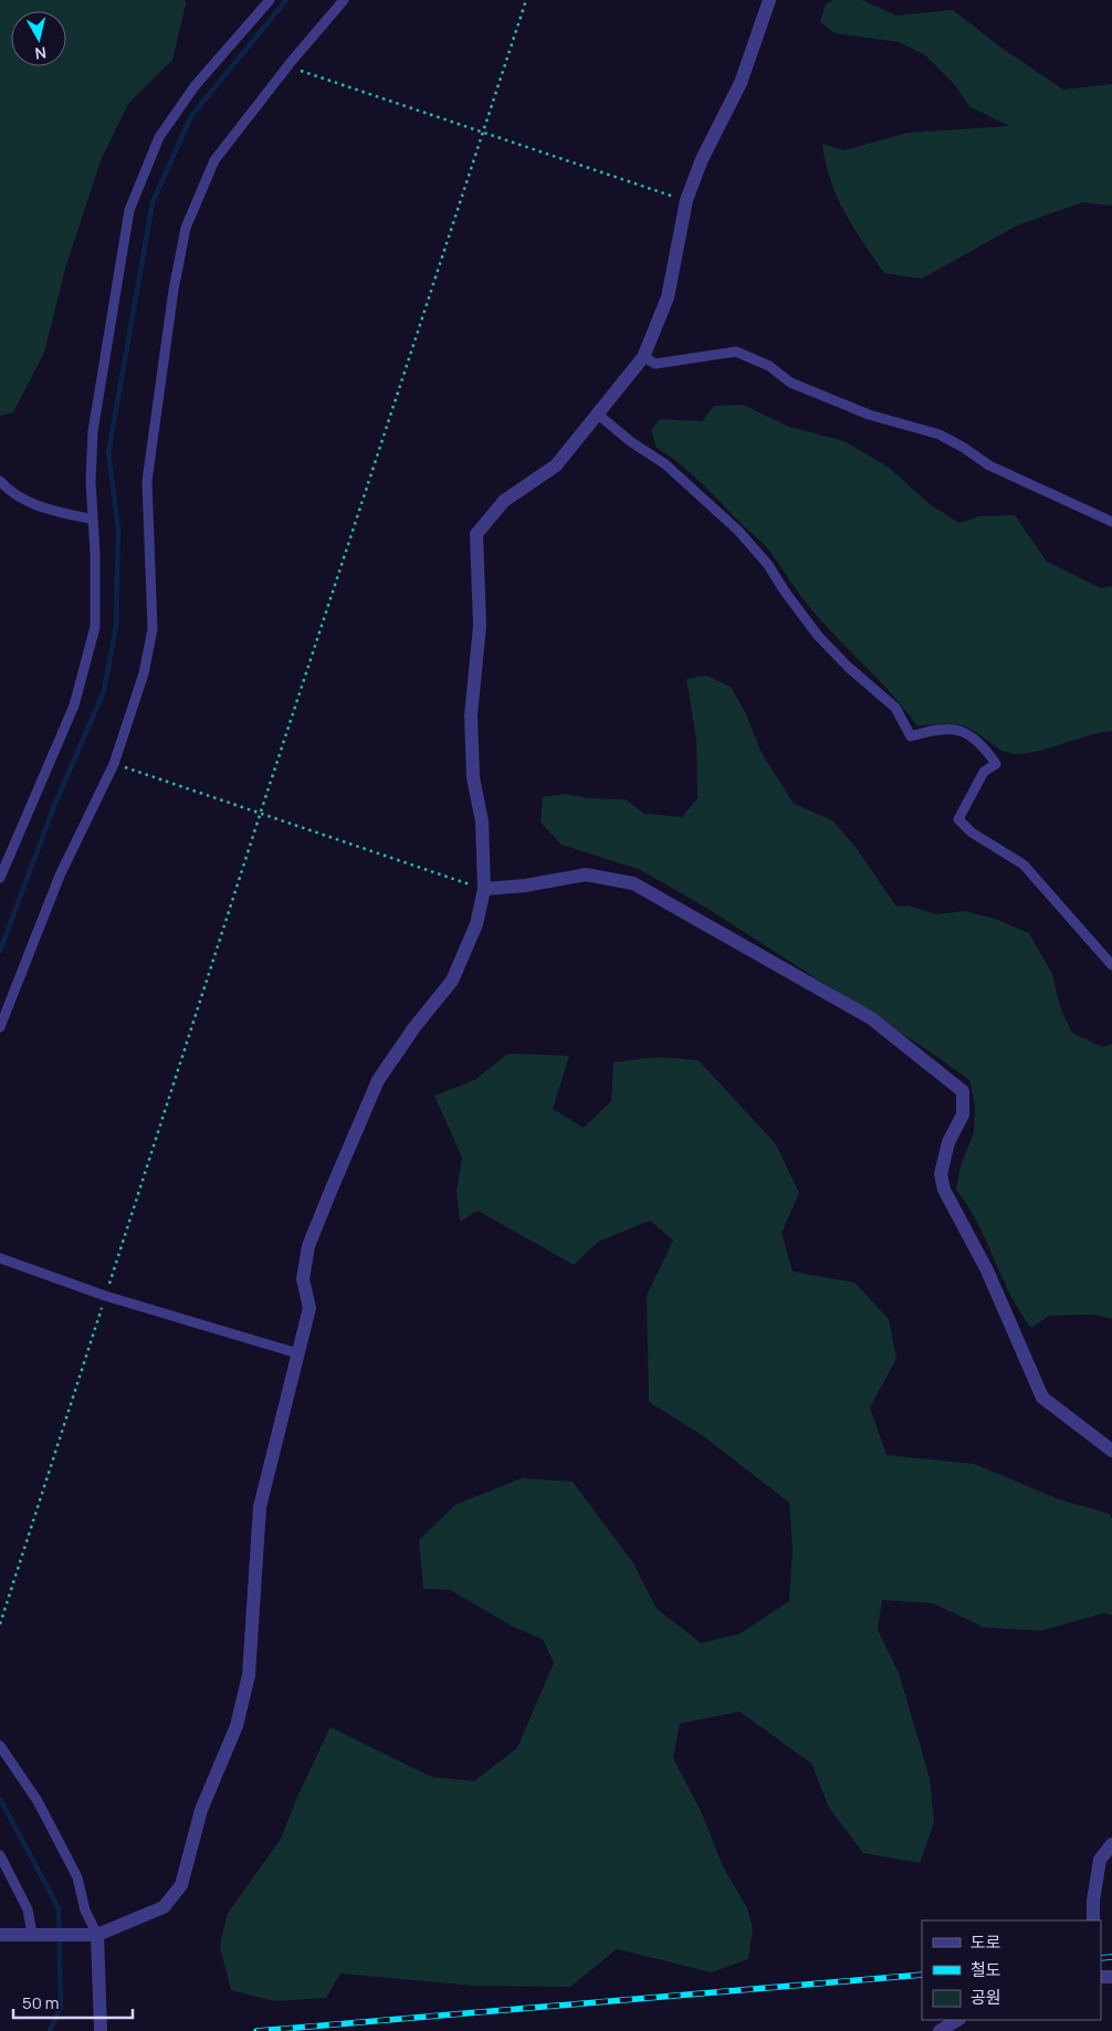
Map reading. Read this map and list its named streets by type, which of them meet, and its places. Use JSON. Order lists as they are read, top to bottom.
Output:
{
  "legend": ["도로", "철도", "공원"],
  "scale_bar": "50 m",
  "north": "bottom"
}
